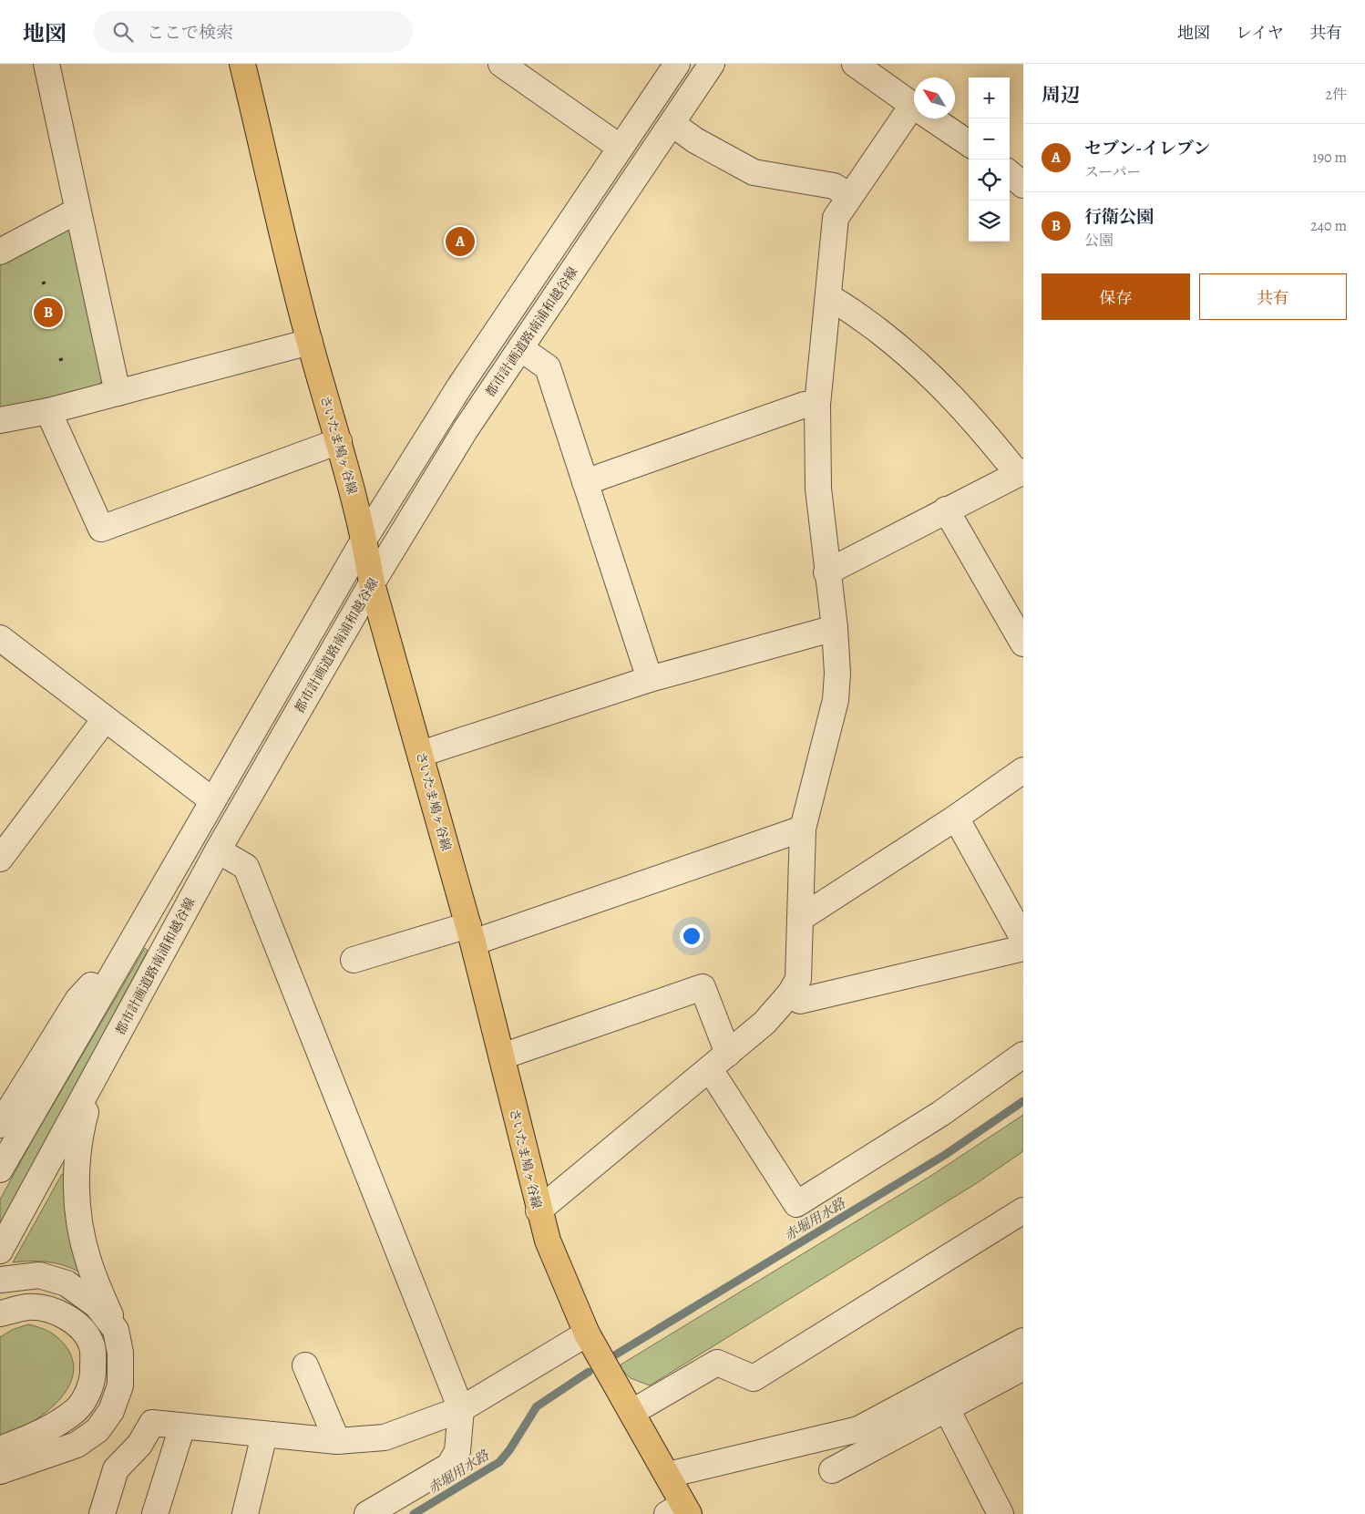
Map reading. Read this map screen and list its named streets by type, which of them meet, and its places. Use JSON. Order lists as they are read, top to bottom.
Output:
{
  "streets": {
    "main road": ["さいたま鳩ヶ谷線"],
    "street": ["都市計画道路南浦和越谷線"]
  },
  "crossings": [
    ["都市計画道路南浦和越谷線", "さいたま鳩ヶ谷線"]
  ],
  "water": ["赤堀用水路"],
  "north": "top left",
  "page": {
    "header": "地図",
    "search": "ここで検索",
    "nav": ["地図", "レイヤ", "共有"],
    "heading": ["周辺", "2件"],
    "map_buttons": ["+", "−"],
    "list": [
      {
        "mark": "A",
        "name": "セブン-イレブン",
        "note": "スーパー",
        "value": "190 m"
      },
      {
        "mark": "B",
        "name": "行衛公園",
        "note": "公園",
        "value": "240 m"
      }
    ],
    "pins": ["A", "B"],
    "buttons": ["保存", "共有"]
  }
}
